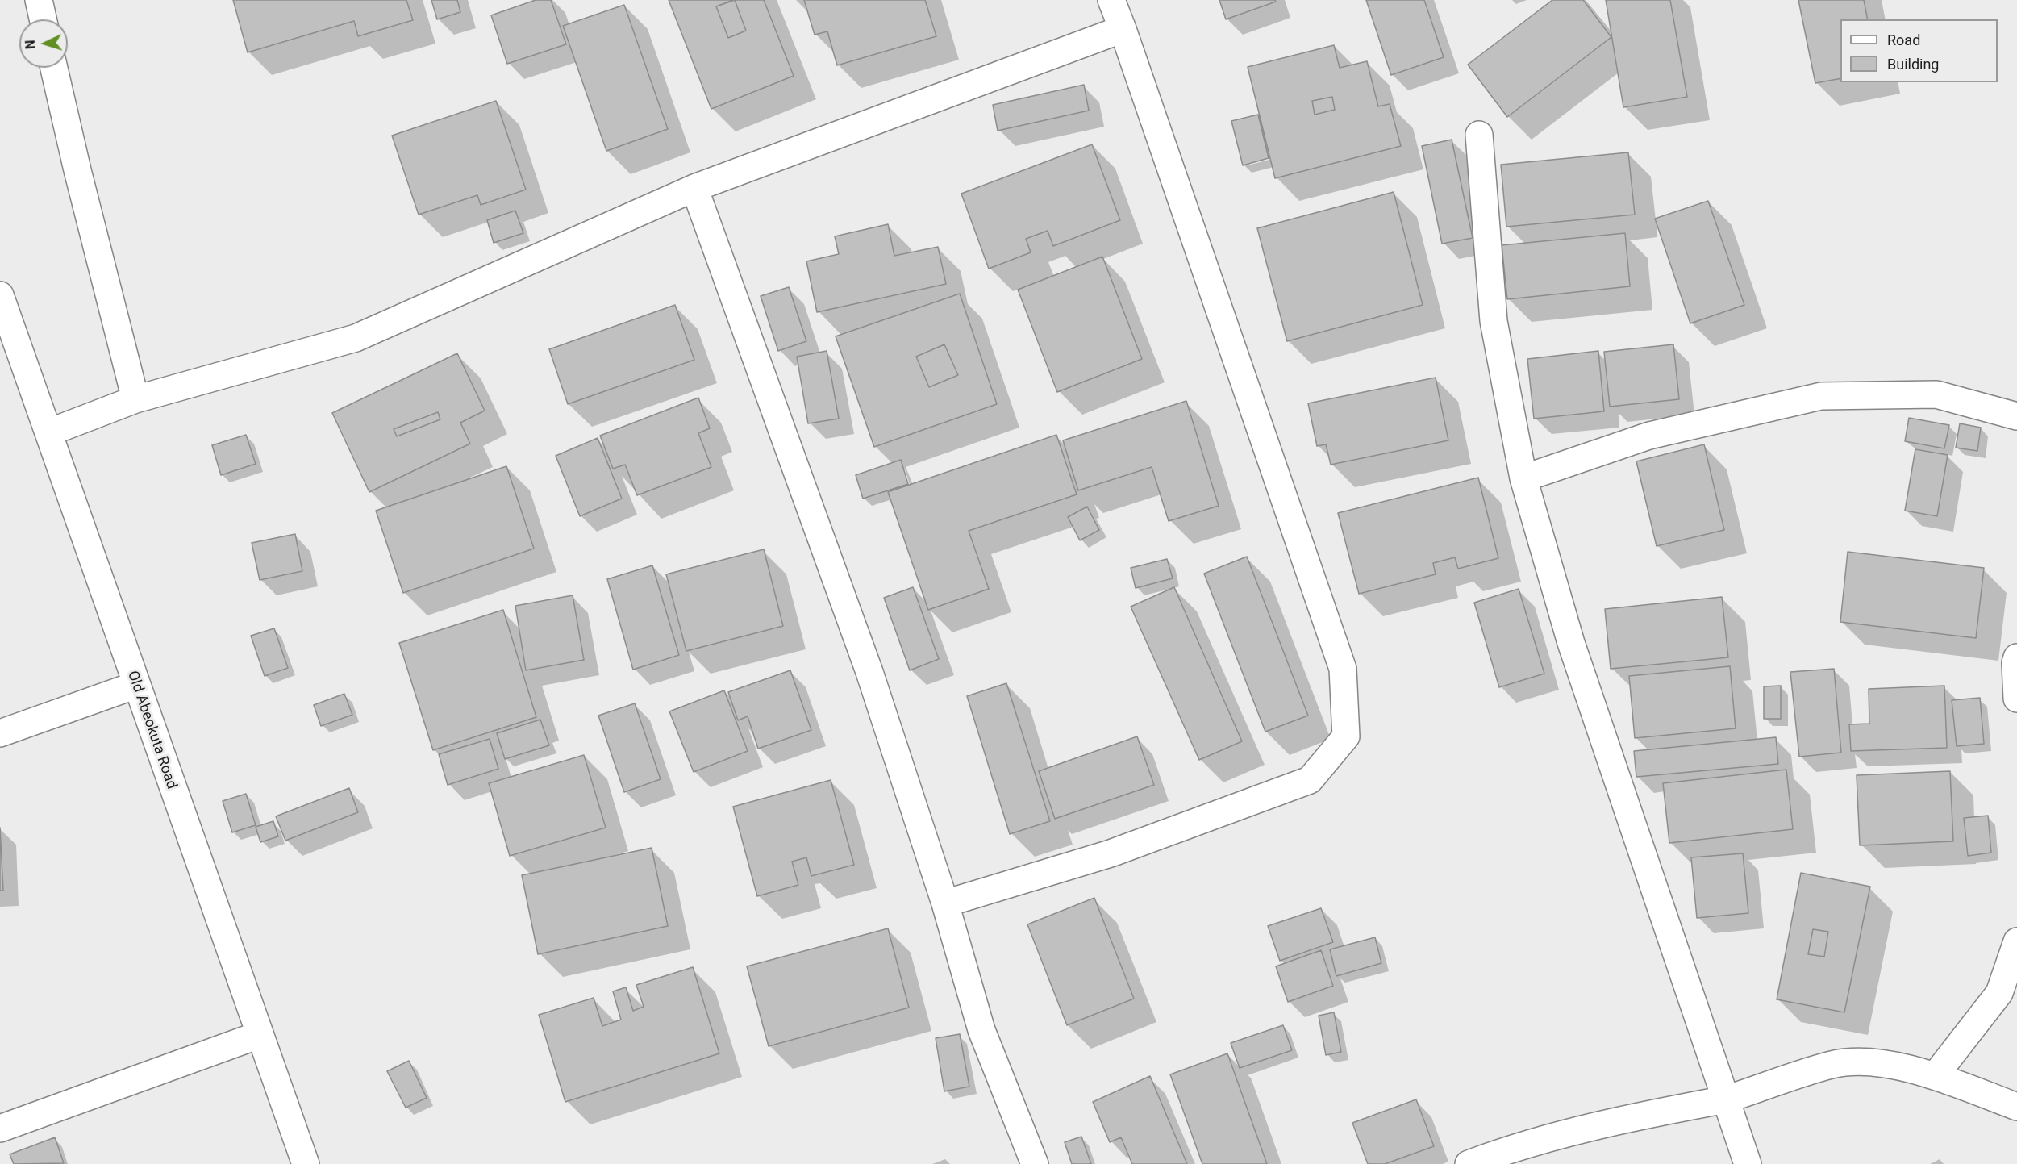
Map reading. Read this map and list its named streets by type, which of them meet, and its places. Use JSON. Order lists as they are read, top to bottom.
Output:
{
  "streets": {
    "main road": ["Old Abeokuta Road"]
  },
  "legend": ["Road", "Building"],
  "north": "left"
}
